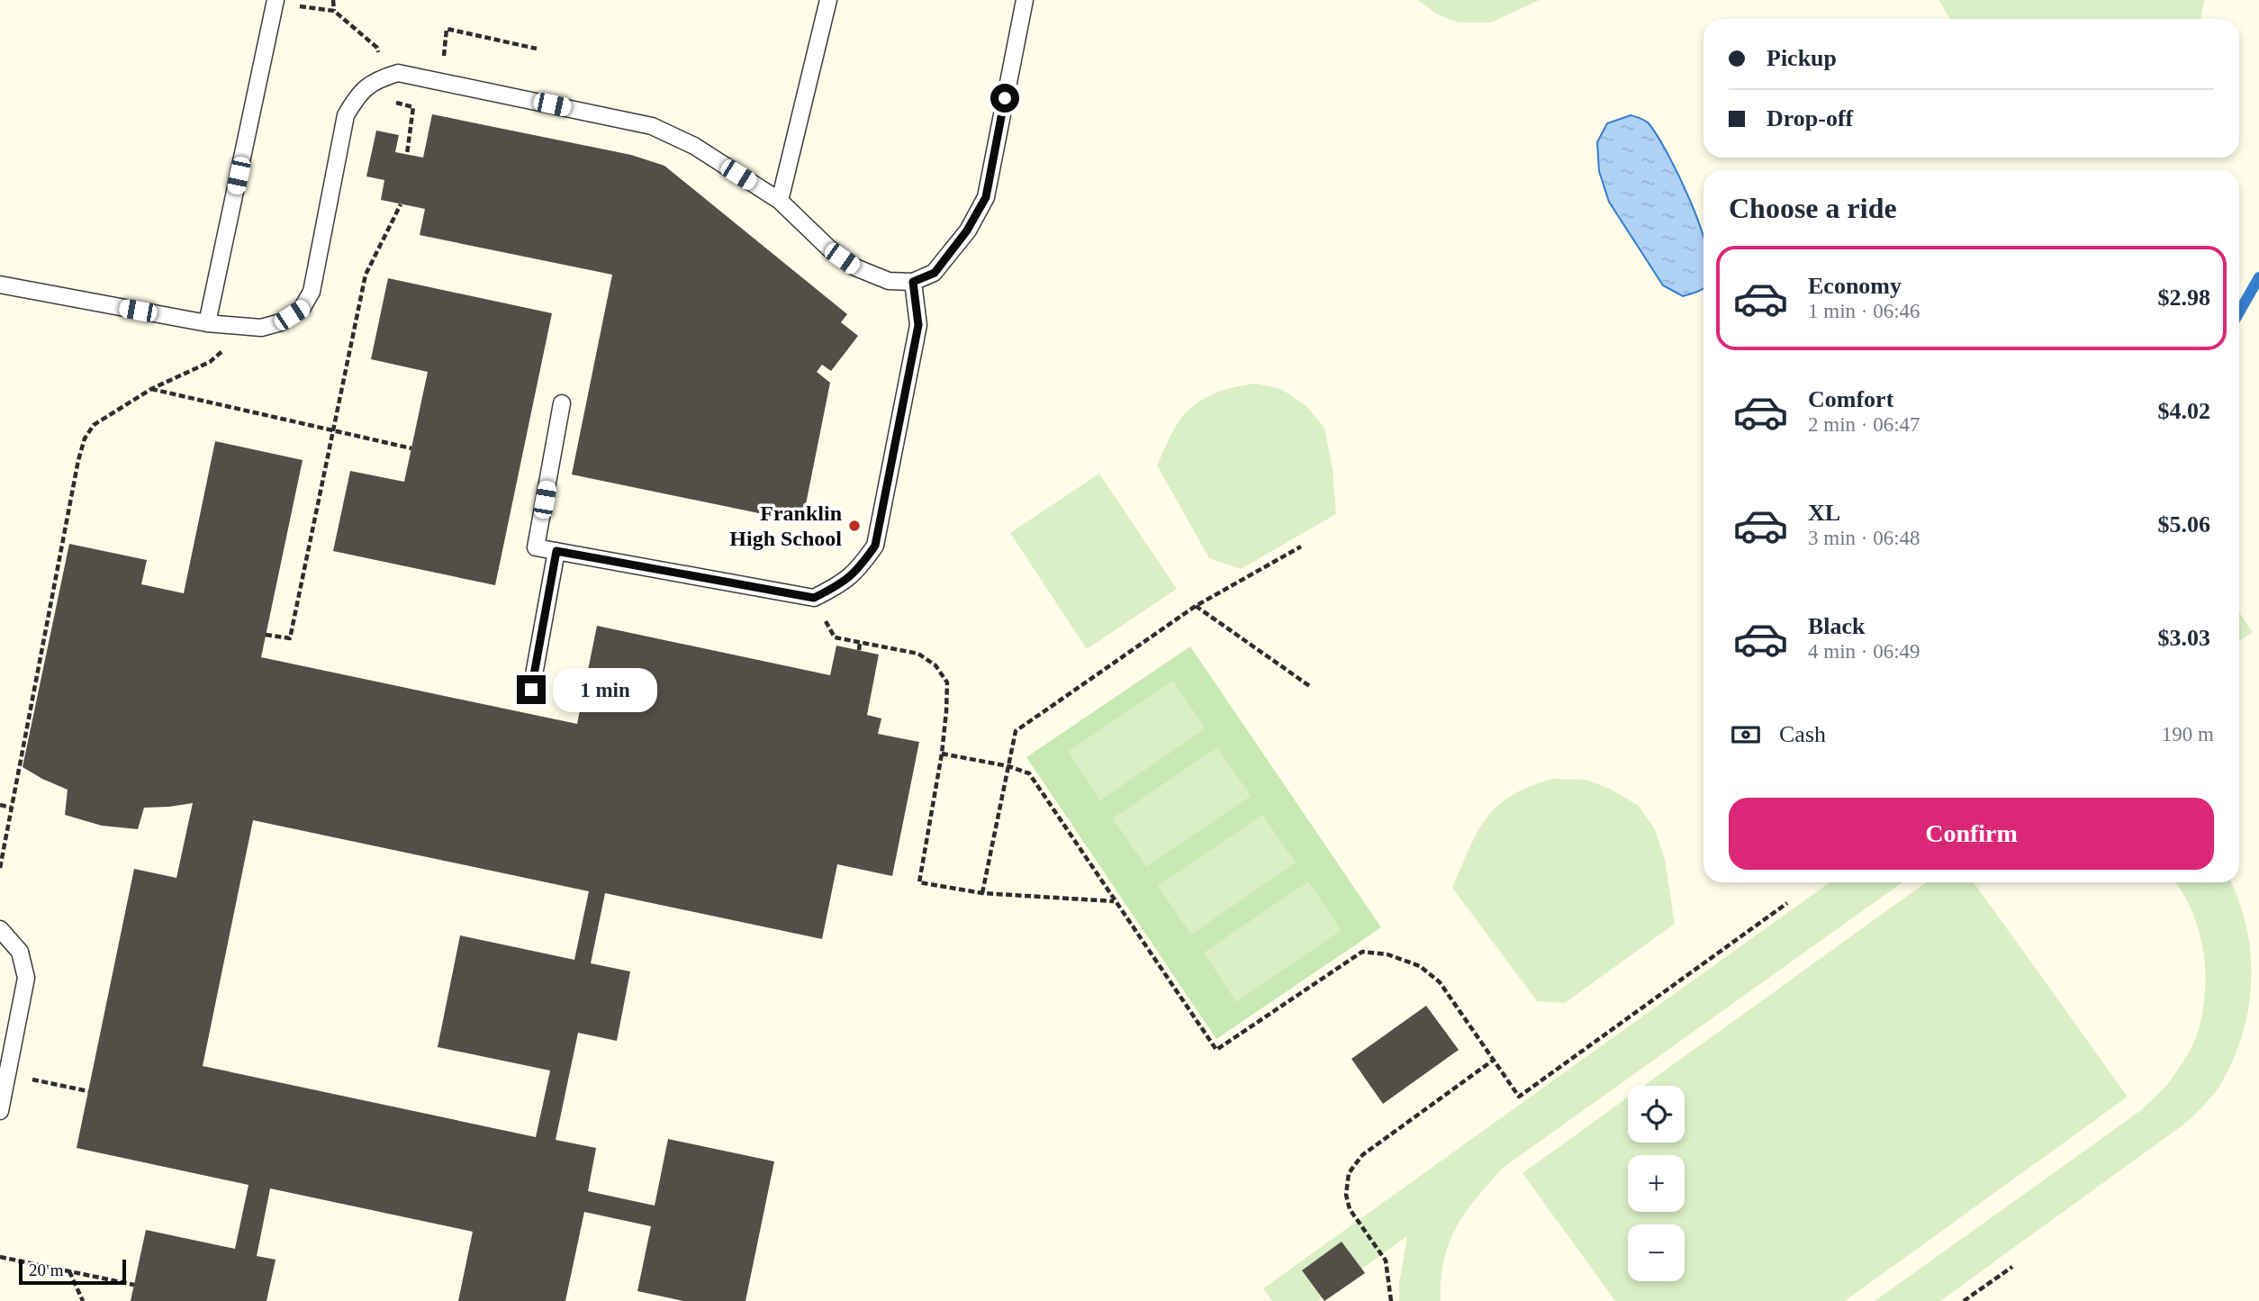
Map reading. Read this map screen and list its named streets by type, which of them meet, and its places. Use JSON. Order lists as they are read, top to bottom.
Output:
{
  "places": ["Franklin High School"],
  "scale_bar": "20 m",
  "page": {
    "banner": ["Pickup", "Drop-off"],
    "heading": "Choose a ride",
    "list": [
      {
        "name": "Economy",
        "note": "1 min · 06:46",
        "value": "$2.98"
      },
      {
        "name": "Comfort",
        "note": "2 min · 06:47",
        "value": "$4.02"
      },
      {
        "name": "XL",
        "note": "3 min · 06:48",
        "value": "$5.06"
      },
      {
        "name": "Black",
        "note": "4 min · 06:49",
        "value": "$3.03"
      }
    ],
    "bubble": "1 min",
    "pay": ["Cash", "190 m"],
    "buttons": "Confirm",
    "map_buttons": ["+", "−"],
    "scale": "20 m"
  }
}
